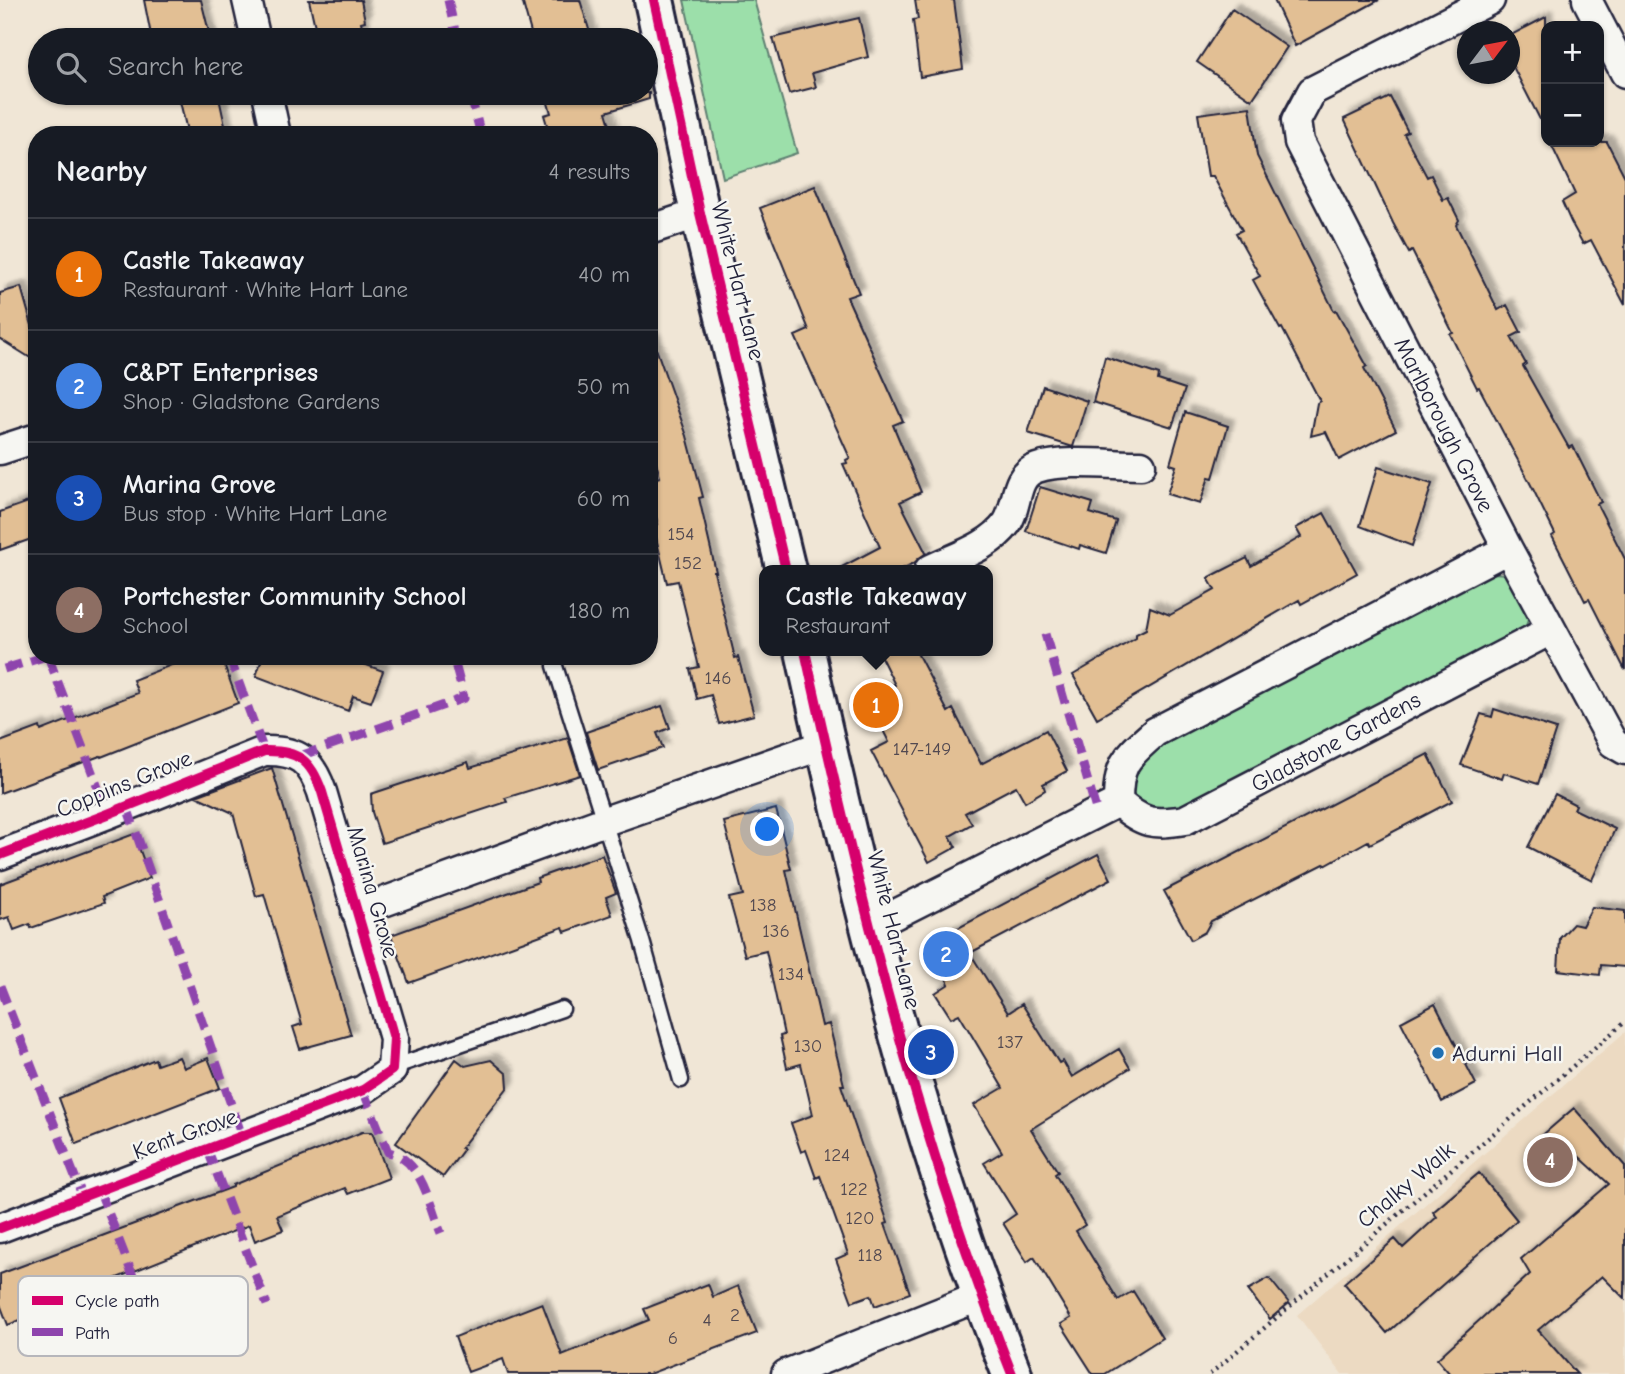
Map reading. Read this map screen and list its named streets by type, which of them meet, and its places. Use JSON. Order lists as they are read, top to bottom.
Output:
{
  "streets": {
    "street": [
      "White Hart Lane",
      "Marlborough Grove",
      "Gladstone Gardens",
      "Coppins Grove",
      "Marina Grove",
      "Kent Grove"
    ],
    "path": ["Chalky Walk"]
  },
  "crossings": [
    ["White Hart Lane", "Marina Grove"],
    ["Marlborough Grove", "Gladstone Gardens"],
    ["Coppins Grove", "Marina Grove"],
    ["Marina Grove", "Kent Grove"]
  ],
  "places": ["Adurni Hall"],
  "house_numbers": [
    "154",
    "152",
    "146",
    "147-149",
    "138",
    "136",
    "134",
    "137",
    "130",
    "124",
    "122",
    "120",
    "118",
    "2",
    "4",
    "6"
  ],
  "legend": ["Cycle path", "Path"],
  "north": "top right",
  "page": {
    "map_buttons": ["+", "−"],
    "search": "Search here",
    "heading": ["Nearby", "4 results"],
    "list": [
      {
        "mark": "1",
        "name": "Castle Takeaway",
        "note": "Restaurant · White Hart Lane",
        "value": "40 m"
      },
      {
        "mark": "2",
        "name": "C&PT Enterprises",
        "note": "Shop · Gladstone Gardens",
        "value": "50 m"
      },
      {
        "mark": "3",
        "name": "Marina Grove",
        "note": "Bus stop · White Hart Lane",
        "value": "60 m"
      },
      {
        "mark": "4",
        "name": "Portchester Community School",
        "note": "School",
        "value": "180 m"
      }
    ],
    "popup": ["Castle Takeaway", "Restaurant"],
    "pins": [
      "1",
      "2",
      "3",
      "4"
    ]
  }
}
